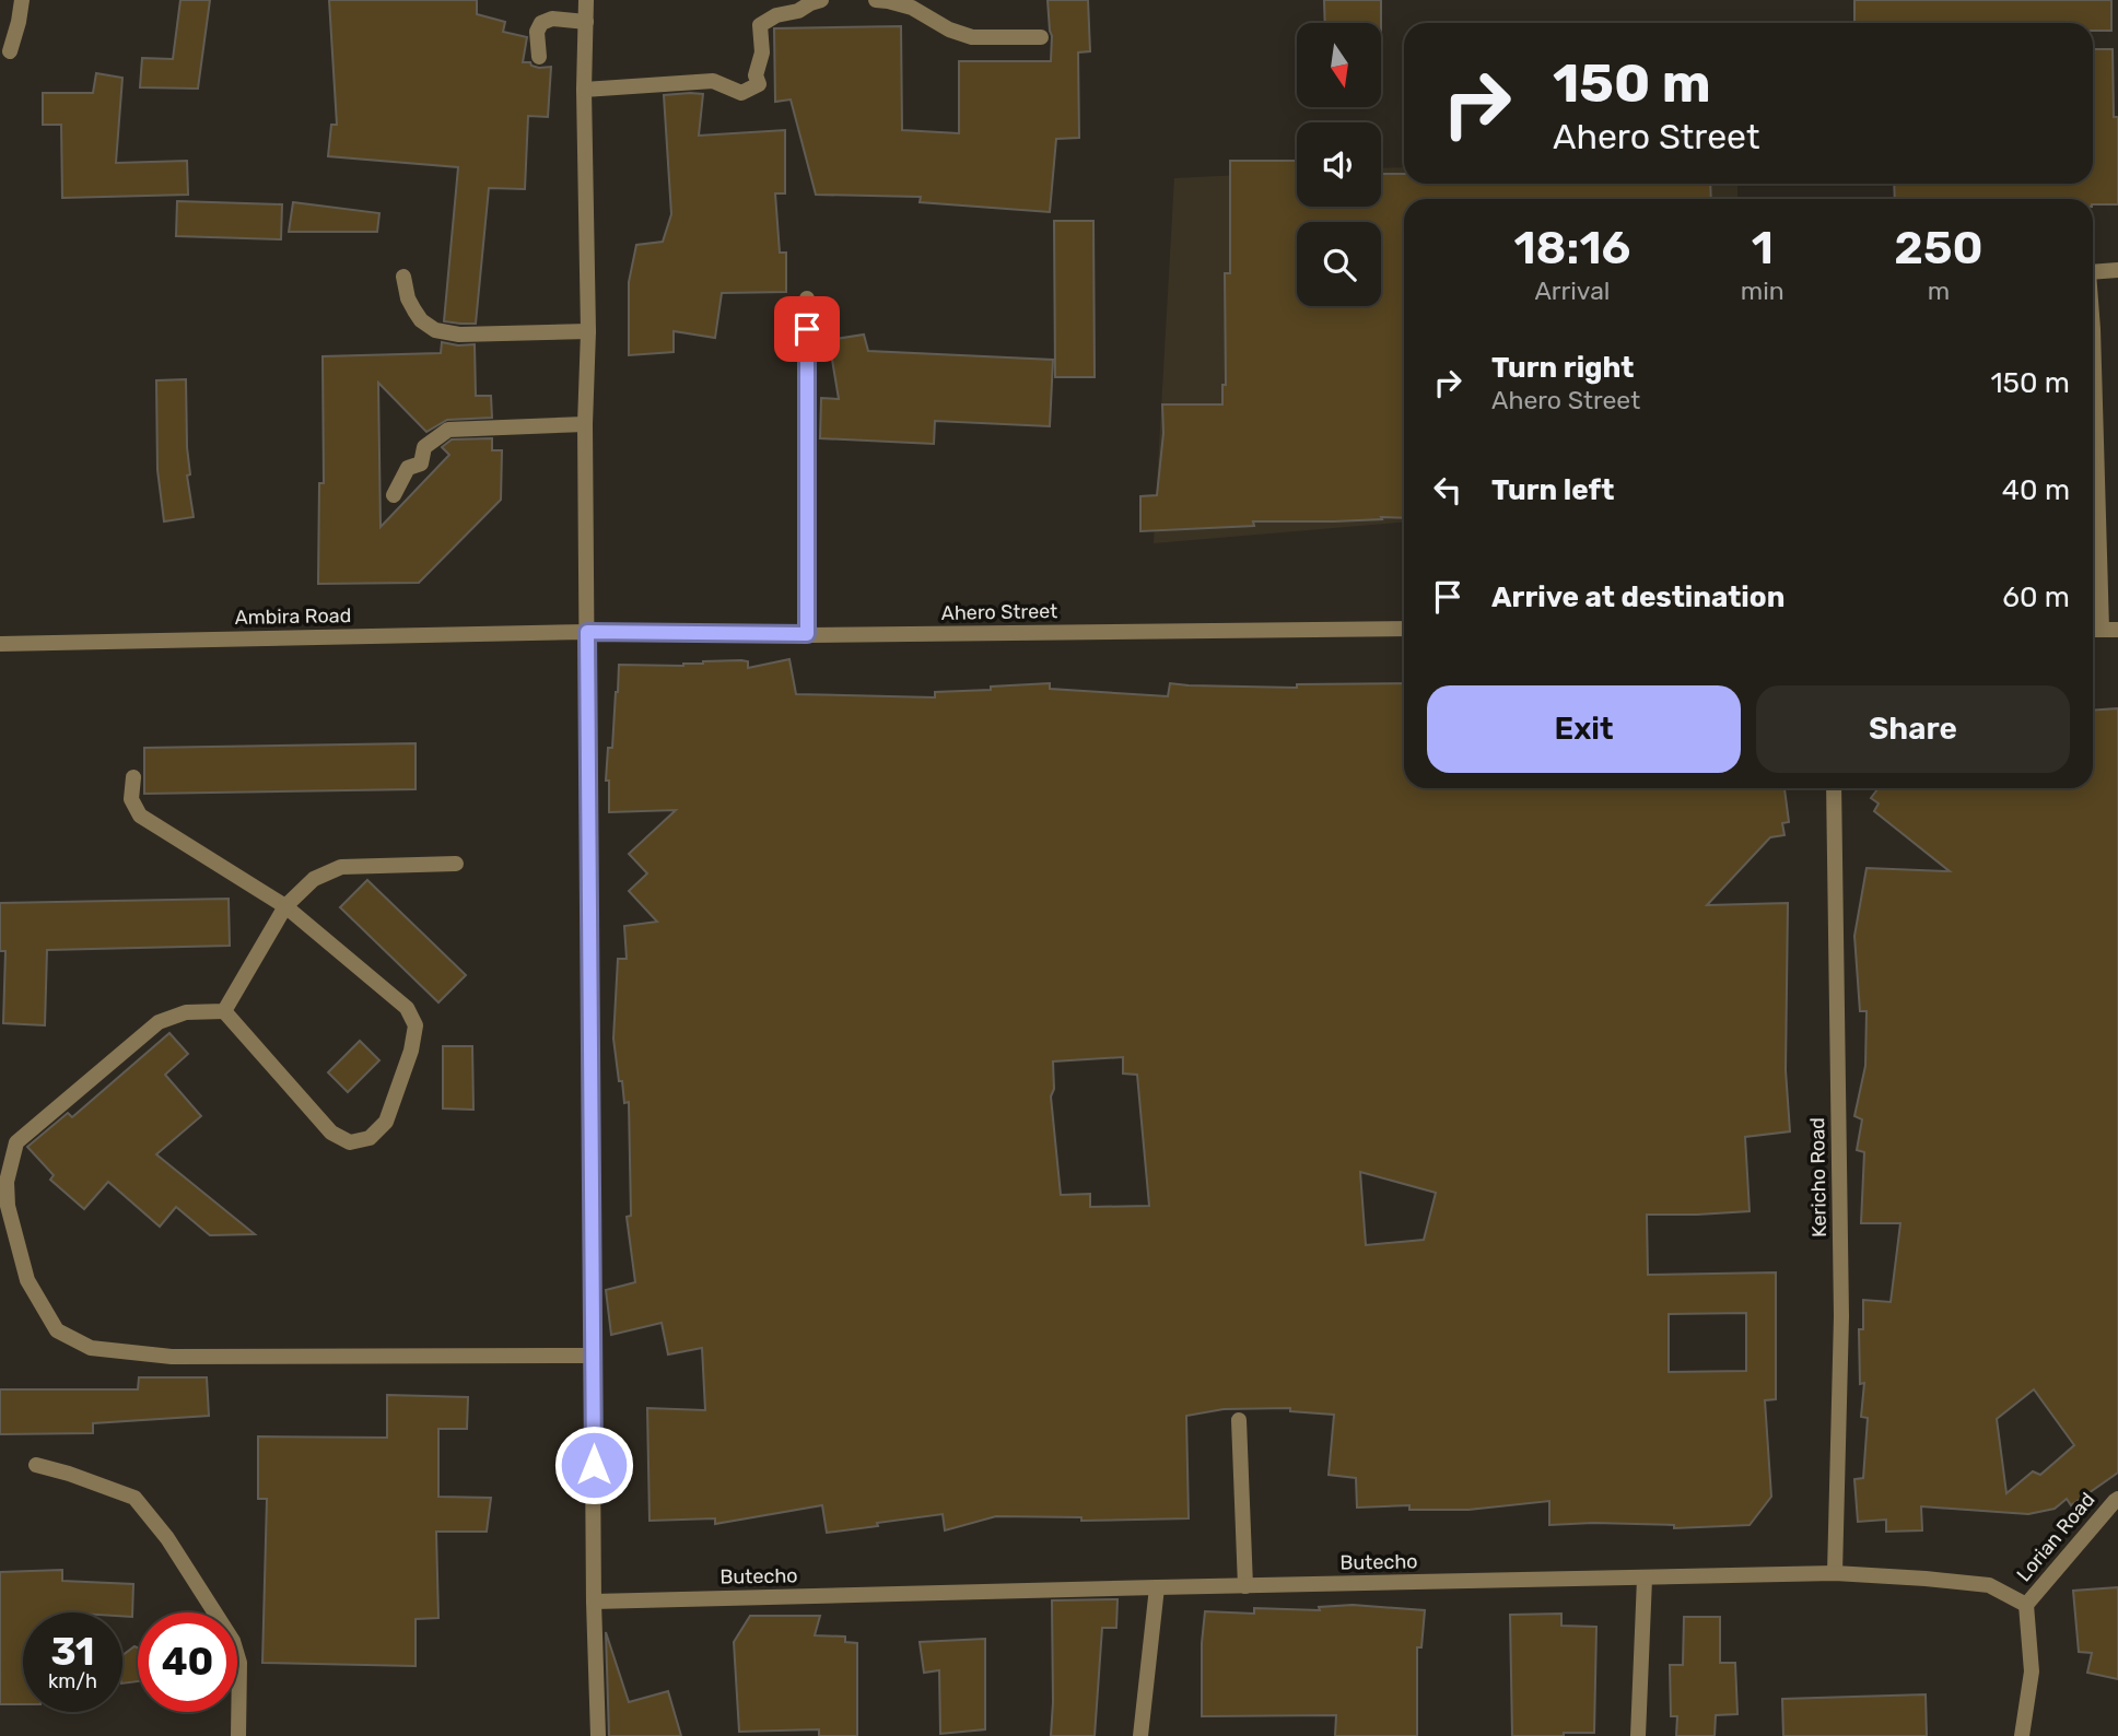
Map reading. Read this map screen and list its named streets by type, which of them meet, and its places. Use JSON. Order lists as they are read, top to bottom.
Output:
{
  "streets": {
    "street": [
      "Ahero Street",
      "Ambira Road",
      "Kericho Road",
      "Lorian Road",
      "Butecho"
    ]
  },
  "crossings": [
    ["Ahero Street", "Ambira Road"],
    ["Kericho Road", "Butecho"],
    ["Lorian Road", "Butecho"]
  ],
  "north": "bottom",
  "page": {
    "turn": ["150 m", "Ahero Street"],
    "eta": [
      "18:16",
      "Arrival",
      "1",
      "min",
      "250",
      "m"
    ],
    "list": [
      {
        "name": "Turn right",
        "note": "Ahero Street",
        "value": "150 m"
      },
      {
        "name": "Turn left",
        "value": "40 m"
      },
      {
        "name": "Arrive at destination",
        "value": "60 m"
      }
    ],
    "buttons": ["Exit", "Share"],
    "speed": "31 km/h",
    "limit": "40"
  }
}
